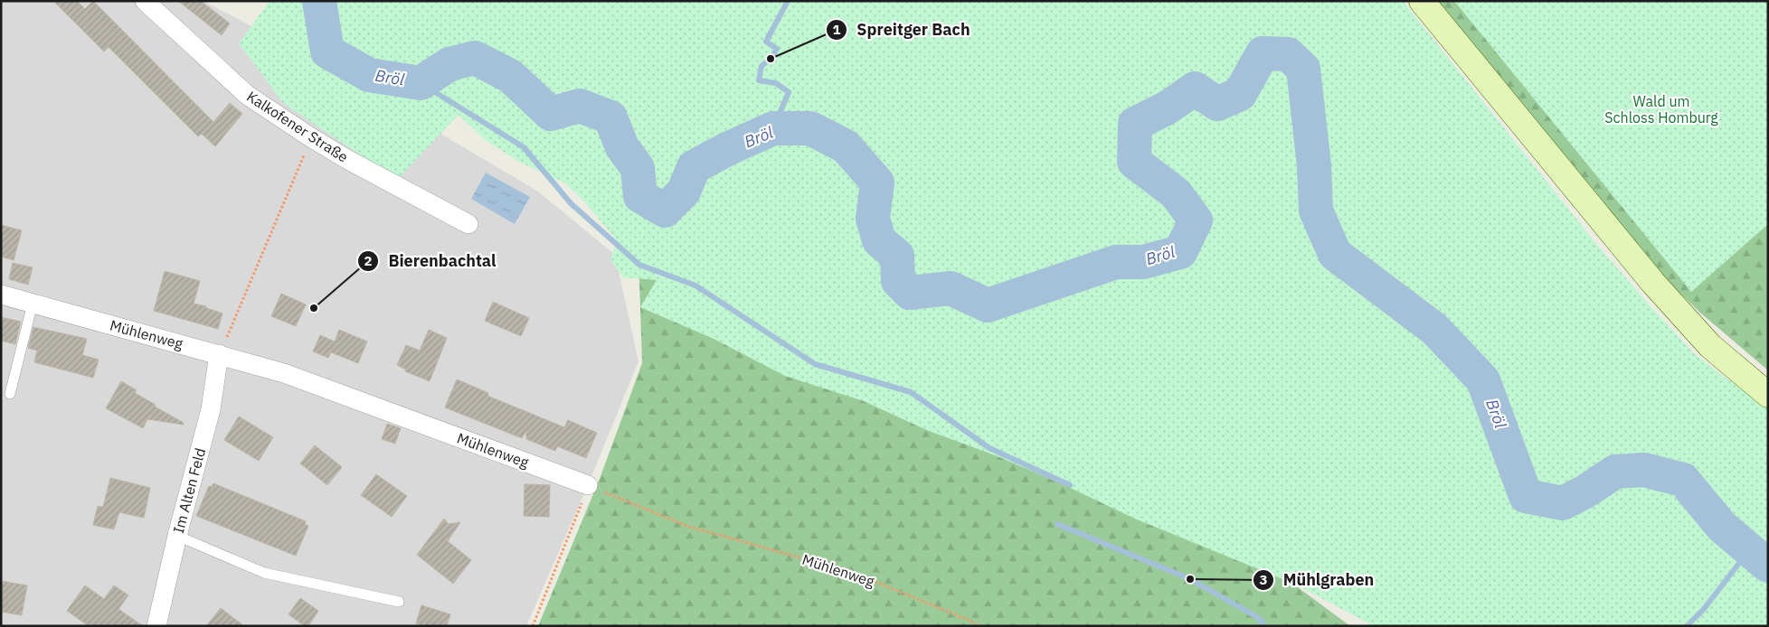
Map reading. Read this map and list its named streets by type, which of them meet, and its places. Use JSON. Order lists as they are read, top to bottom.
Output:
{
  "streets": {
    "street": ["Kalkofener Straße", "Mühlenweg", "Im Alten Feld"]
  },
  "crossings": [
    ["Mühlenweg", "Im Alten Feld"]
  ],
  "water": ["Bröl"],
  "parks": ["Wald um Schloss Homburg"],
  "places": ["Spreitger Bach", "Bierenbachtal", "Mühlgraben"]
}
